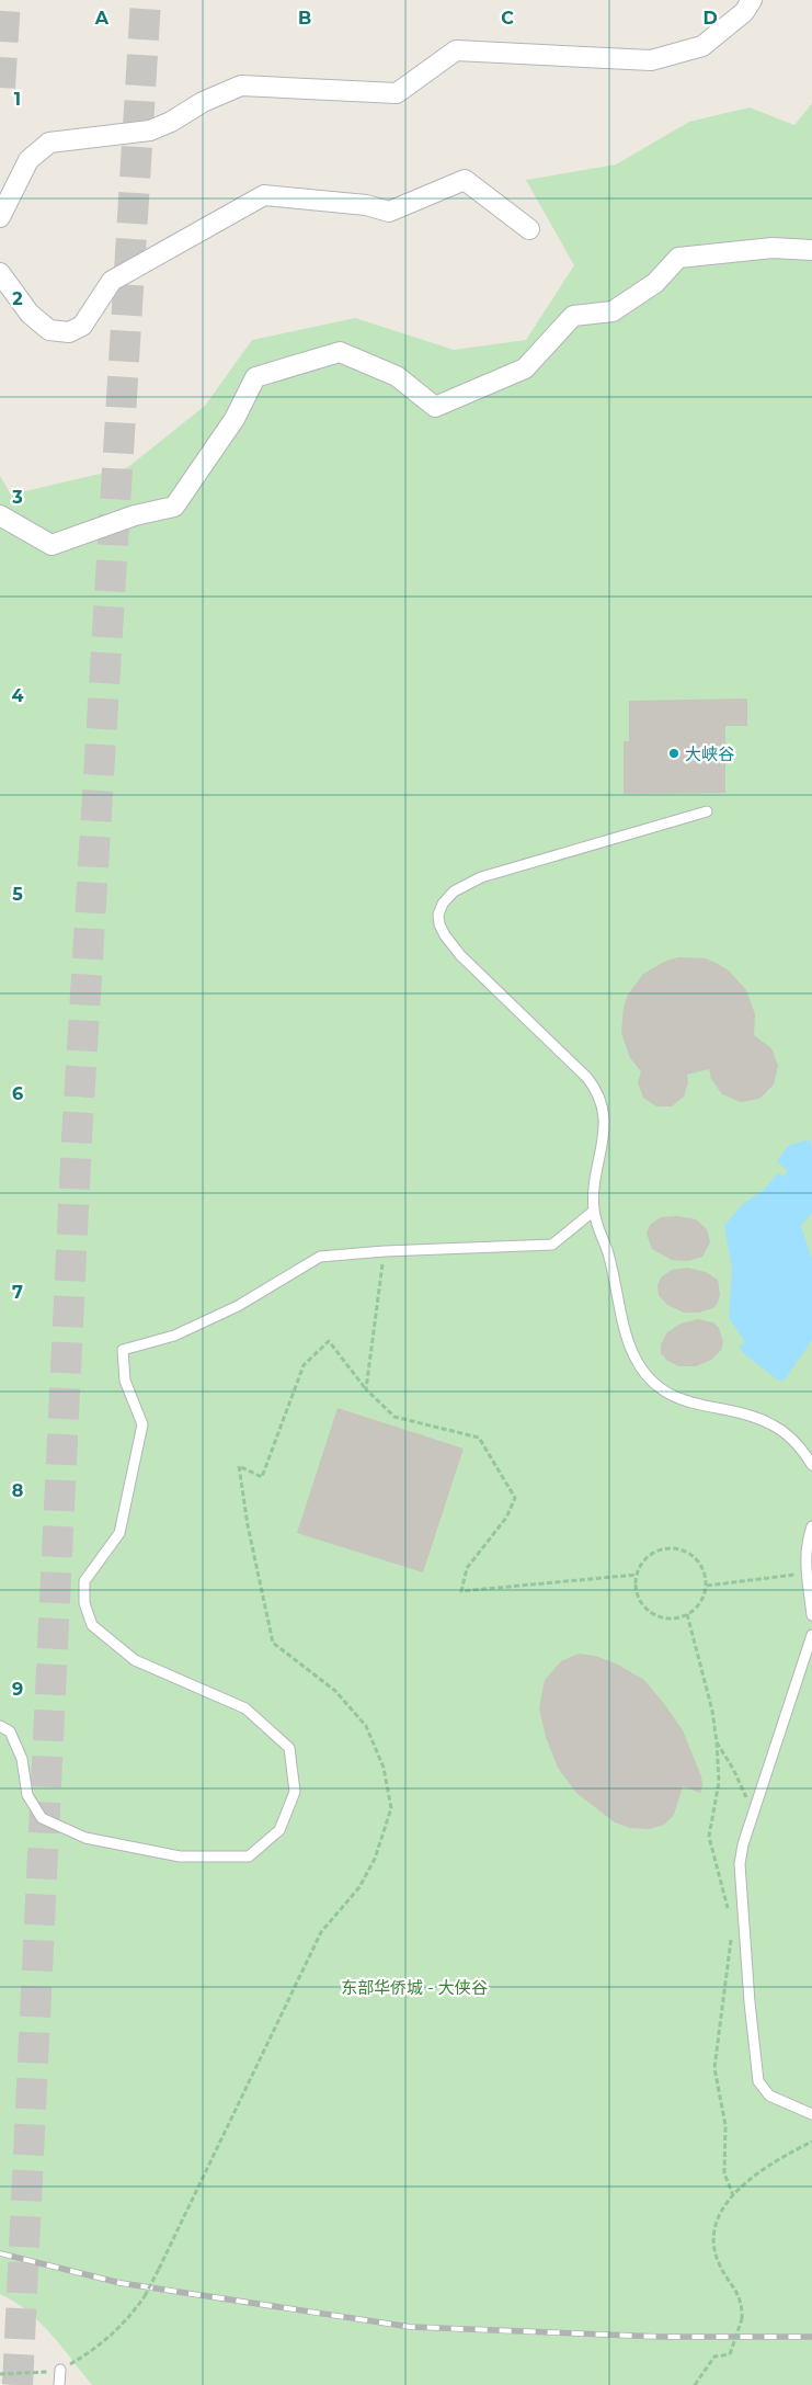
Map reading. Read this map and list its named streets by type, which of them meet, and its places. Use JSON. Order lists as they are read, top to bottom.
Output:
{
  "parks": ["东部华侨城 - 大侠谷"],
  "places": ["大峡谷"],
  "grid": {
    "columns": [
      "A",
      "B",
      "C",
      "D"
    ],
    "rows": [
      "1",
      "2",
      "3",
      "4",
      "5",
      "6",
      "7",
      "8",
      "9"
    ]
  }
}
